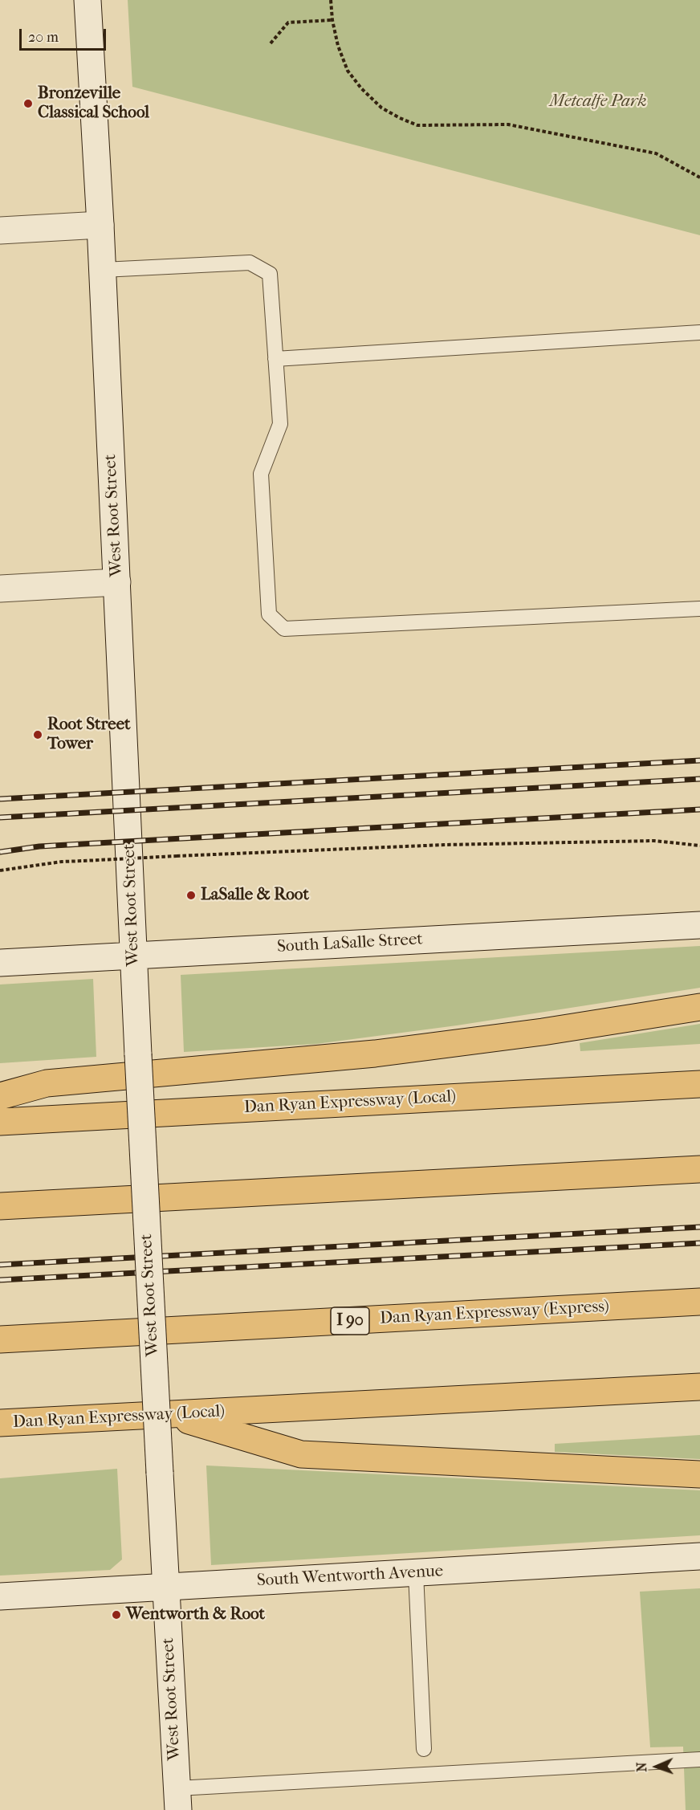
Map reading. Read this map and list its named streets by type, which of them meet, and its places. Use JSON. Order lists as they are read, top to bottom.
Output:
{
  "streets": {
    "highway": ["Dan Ryan Expressway (Local)", "Dan Ryan Expressway (Express)", "I 90"],
    "street": ["West Root Street", "South LaSalle Street", "South Wentworth Avenue"]
  },
  "crossings": [
    ["West Root Street", "South LaSalle Street"],
    ["West Root Street", "South Wentworth Avenue"]
  ],
  "parks": ["Metcalfe Park"],
  "places": [
    "Bronzeville Classical School",
    "Root Street Tower",
    "LaSalle & Root",
    "Wentworth & Root"
  ],
  "scale_bar": "20 m",
  "north": "left"
}
